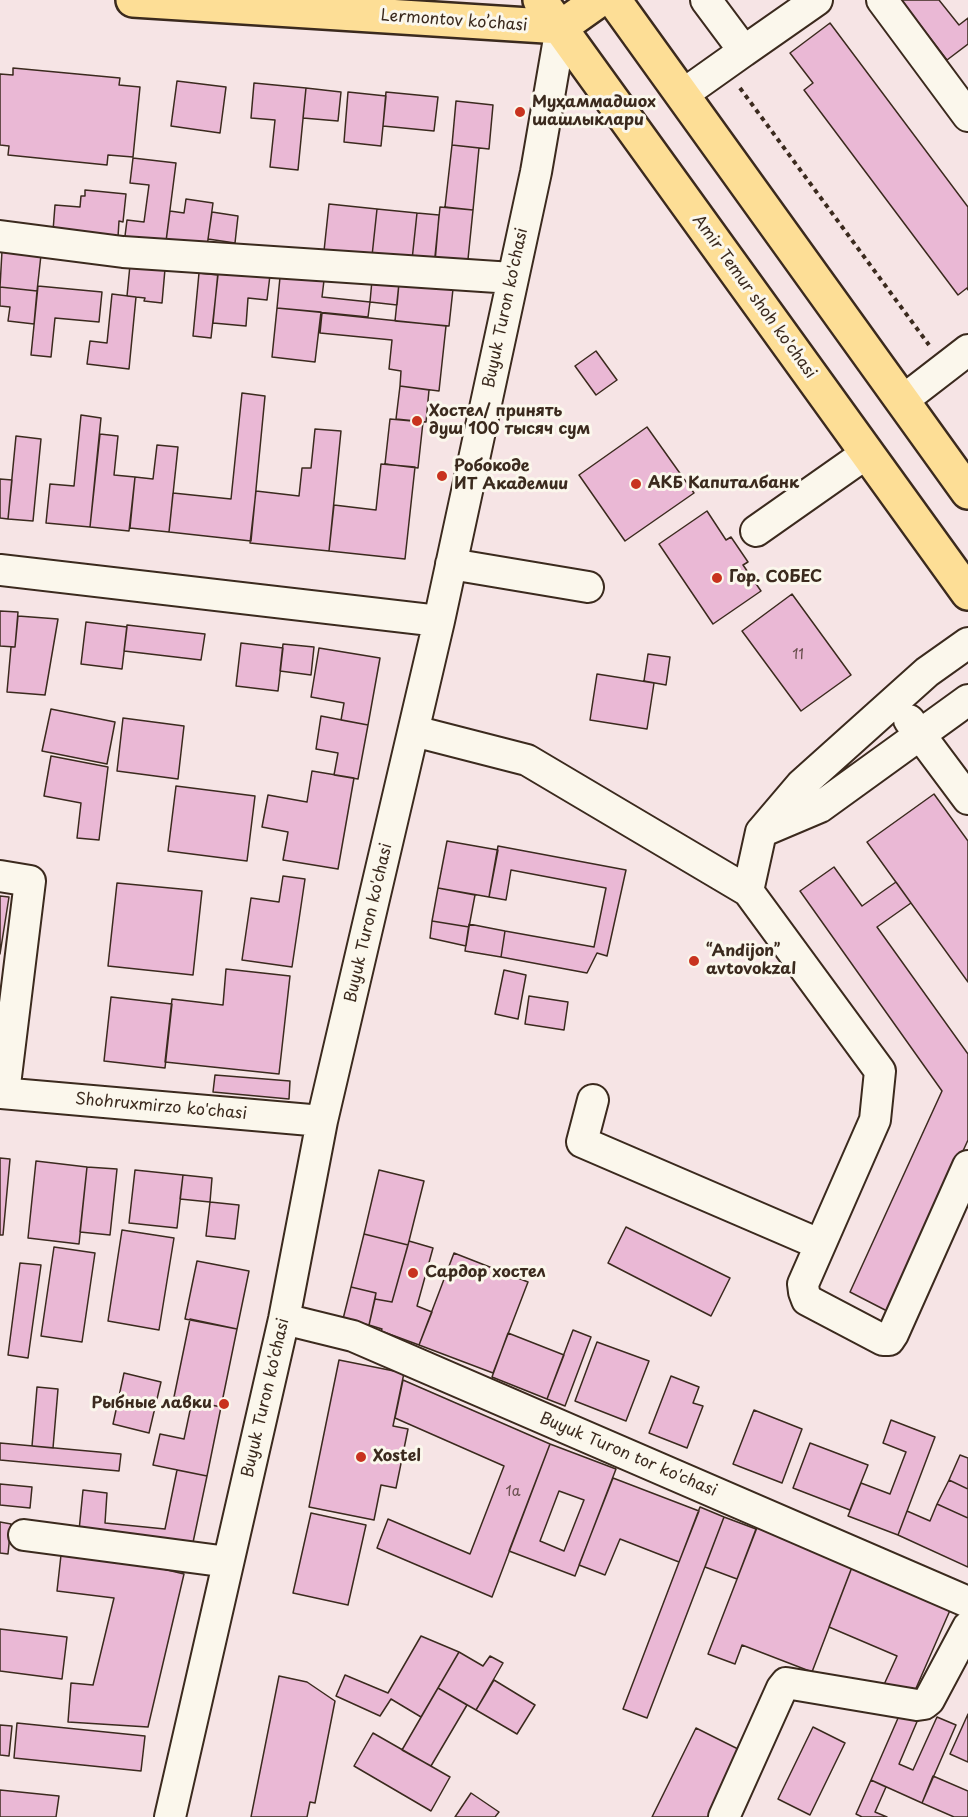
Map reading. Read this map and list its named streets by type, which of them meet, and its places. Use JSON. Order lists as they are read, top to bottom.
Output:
{
  "streets": {
    "main road": ["Lermontov ko’chasi", "Amir Temur shoh ko'chasi"],
    "street": ["Buyuk Turon ko'chasi", "Shohruxmirzo ko'chasi", "Buyuk Turon tor ko'chasi"]
  },
  "crossings": [
    ["Lermontov ko’chasi", "Amir Temur shoh ko'chasi"],
    ["Lermontov ko’chasi", "Buyuk Turon ko'chasi"],
    ["Amir Temur shoh ko'chasi", "Buyuk Turon ko'chasi"],
    ["Buyuk Turon ko'chasi", "Shohruxmirzo ko'chasi"],
    ["Buyuk Turon ko'chasi", "Buyuk Turon tor ko'chasi"]
  ],
  "places": [
    "Муҳаммадшох шашлыклари",
    "Хостел/ принять душ 100 тысяч сум",
    "Робокоде ИТ Академии",
    "АКБ Капиталбанк",
    "Гор. СОБЕС",
    "“Andijon” avtovokzal",
    "Сардор хостел",
    "Рыбные лавки",
    "Xostel"
  ],
  "house_numbers": ["11", "1a"]
}
